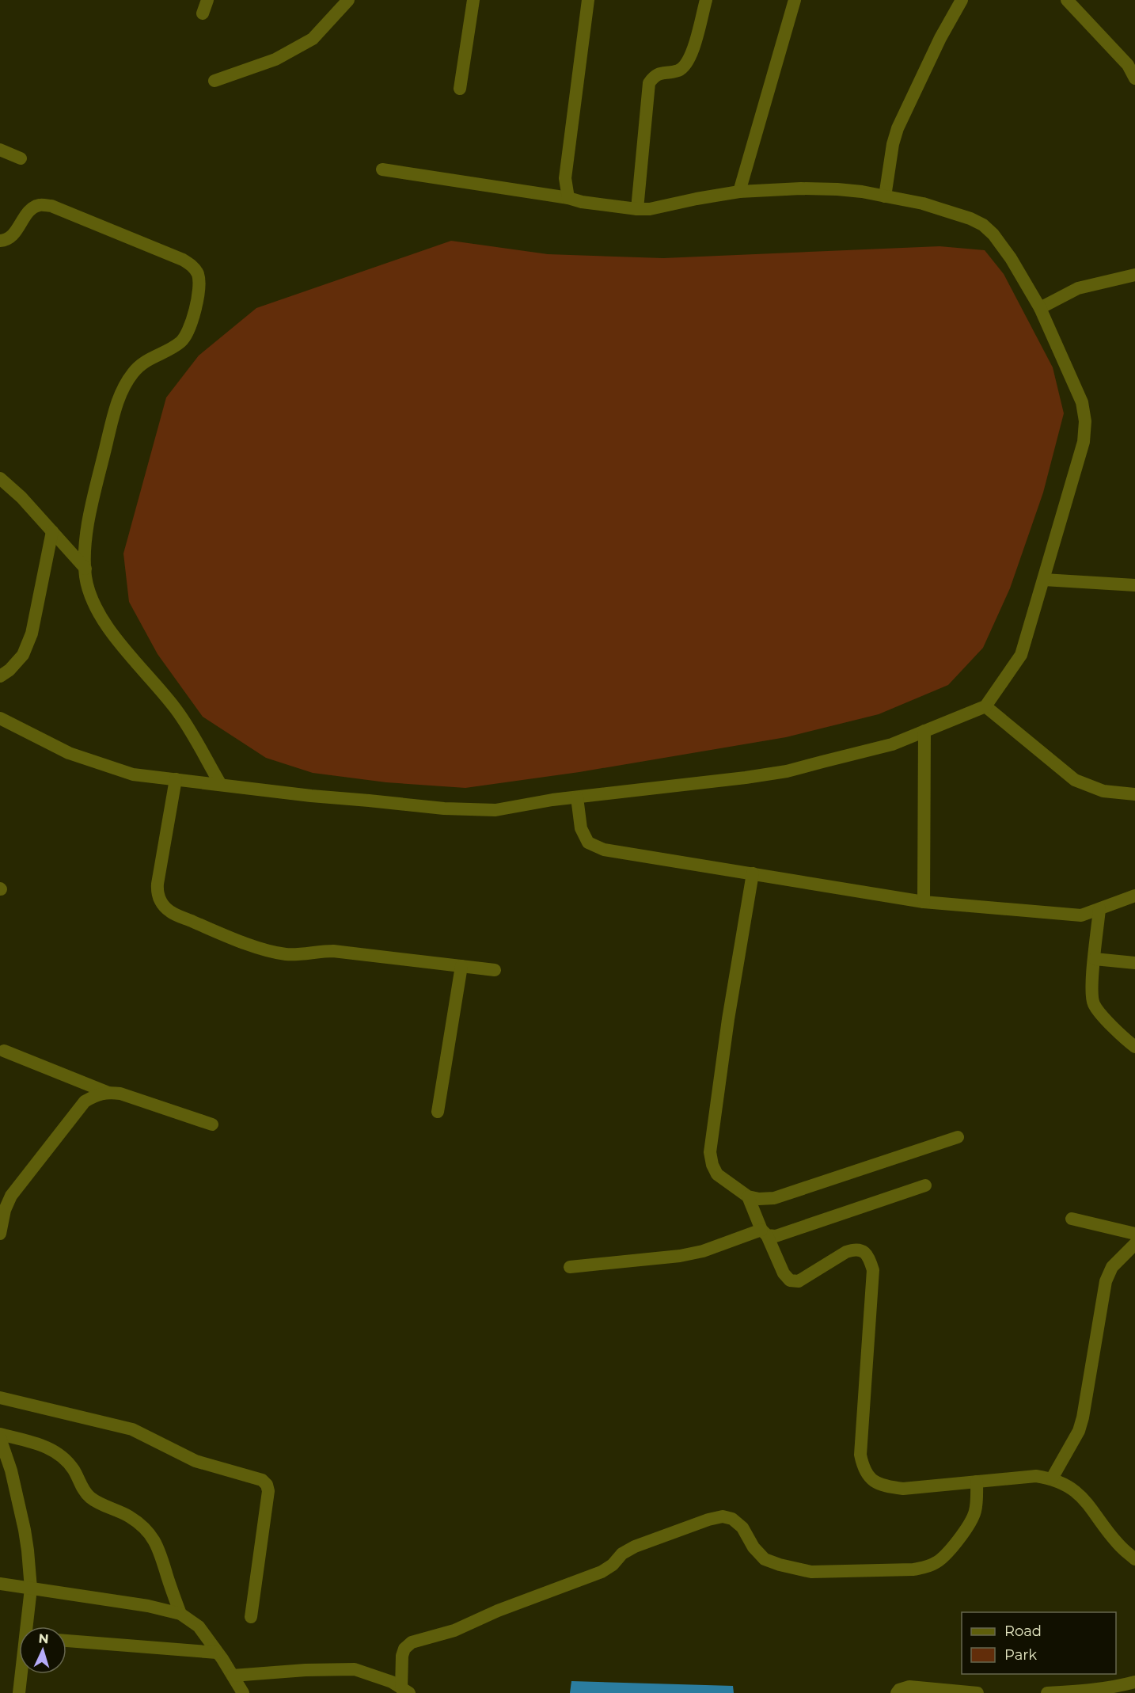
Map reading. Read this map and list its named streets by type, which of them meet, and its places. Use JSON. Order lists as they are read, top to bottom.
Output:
{
  "legend": ["Road", "Park"],
  "north": "top"
}
